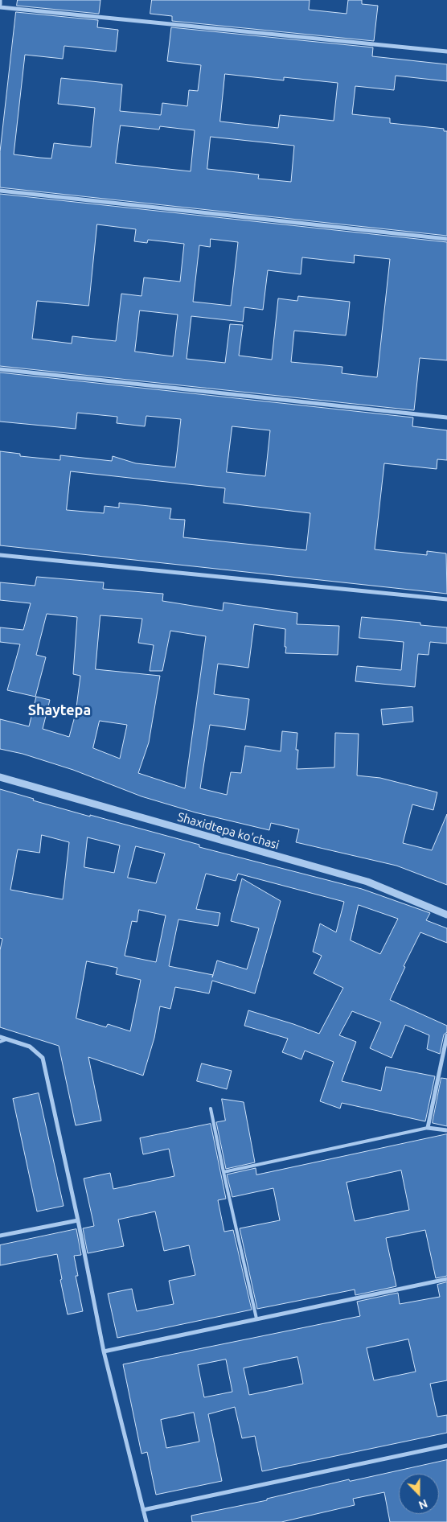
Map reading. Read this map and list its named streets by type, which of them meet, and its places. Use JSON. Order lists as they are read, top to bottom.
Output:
{
  "streets": {
    "street": ["Shaxidtepa ko'chasi"]
  },
  "districts": ["Shaytepa"],
  "north": "bottom"
}
